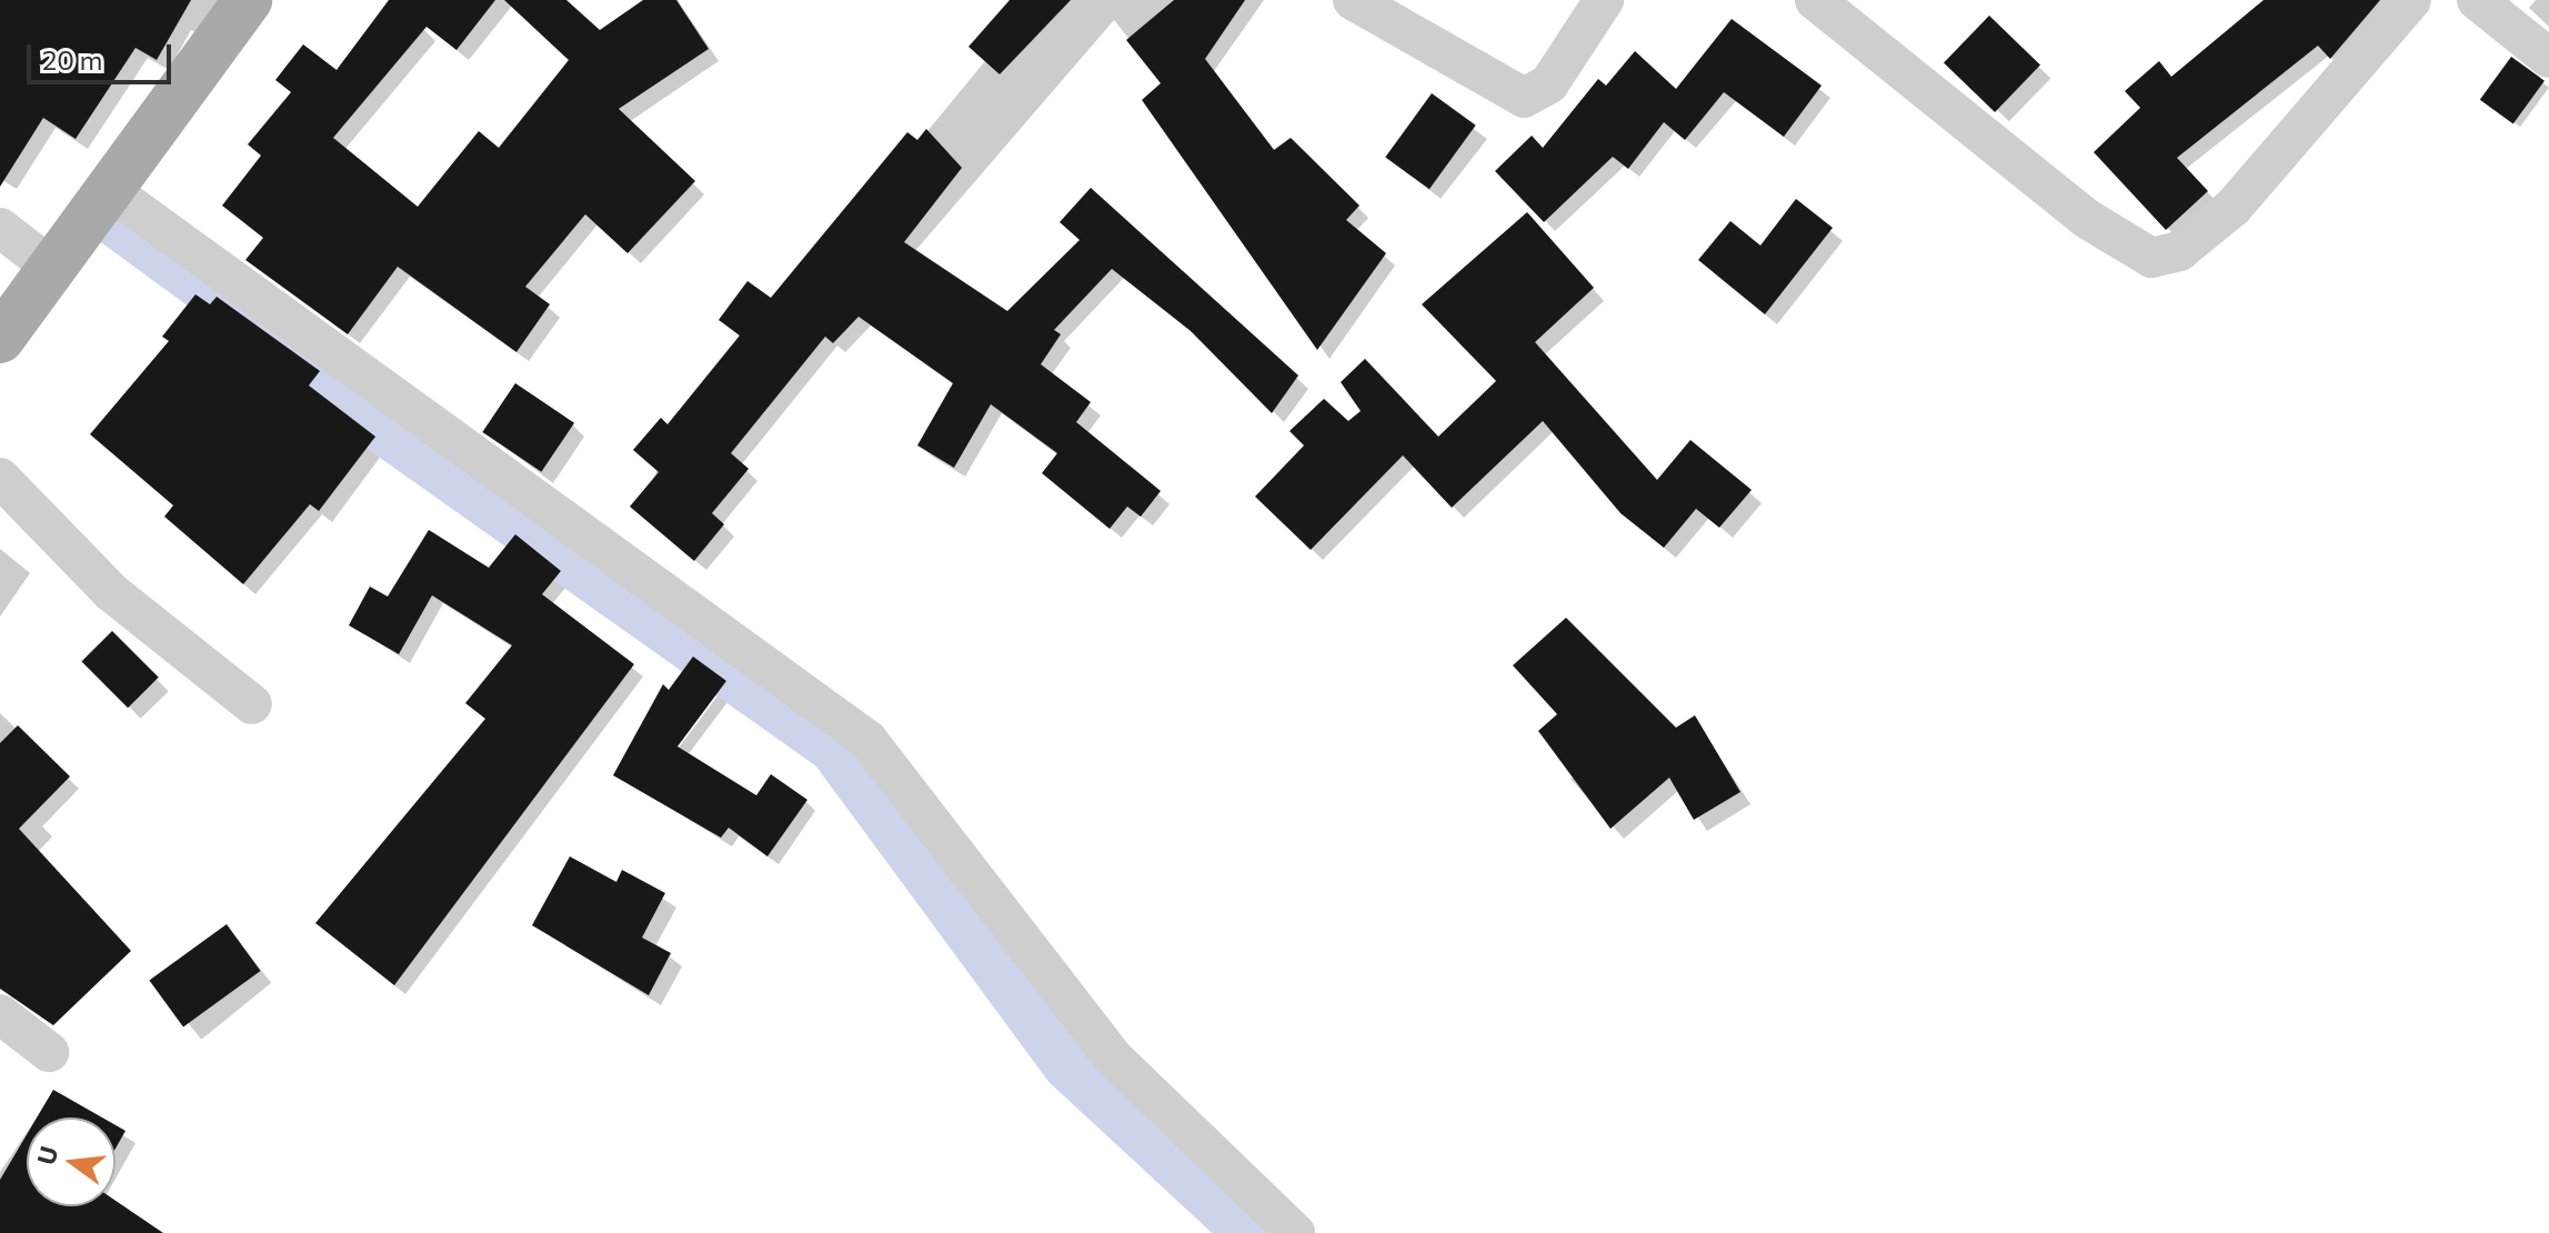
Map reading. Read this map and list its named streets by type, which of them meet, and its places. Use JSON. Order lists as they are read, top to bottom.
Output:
{
  "scale_bar": "20 m",
  "north": "left"
}
